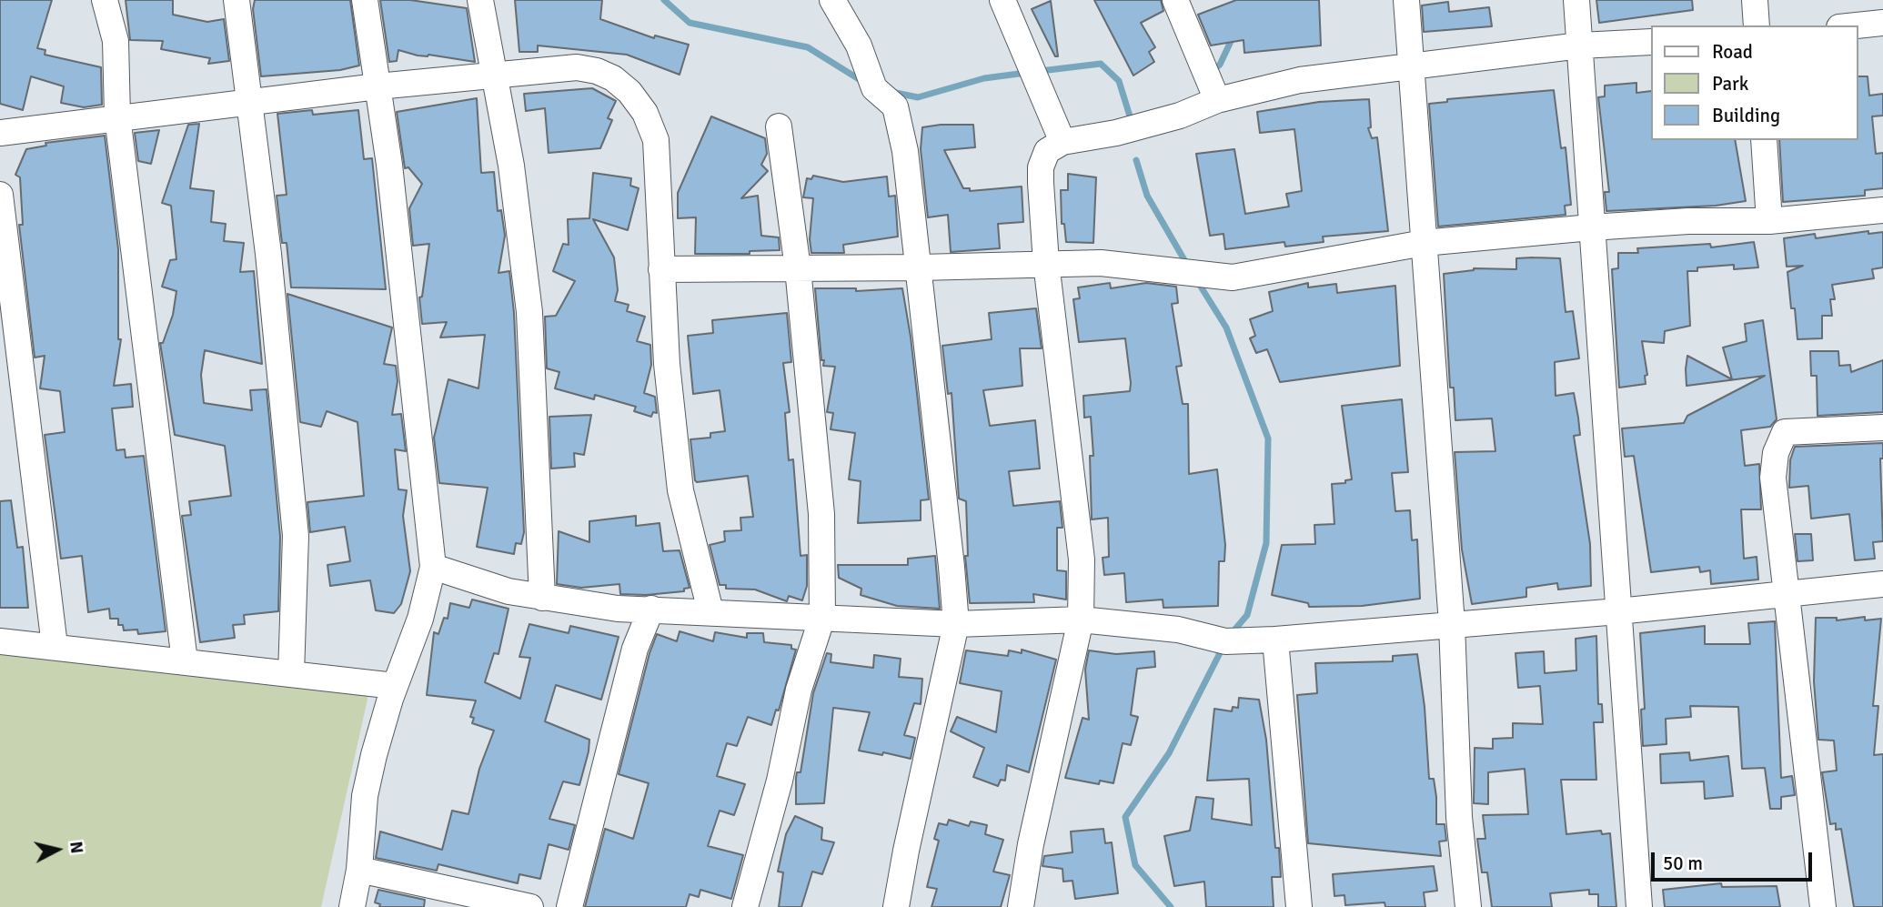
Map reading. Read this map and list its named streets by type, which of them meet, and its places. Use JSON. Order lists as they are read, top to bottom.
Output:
{
  "legend": ["Road", "Park", "Building"],
  "scale_bar": "50 m",
  "north": "right"
}
